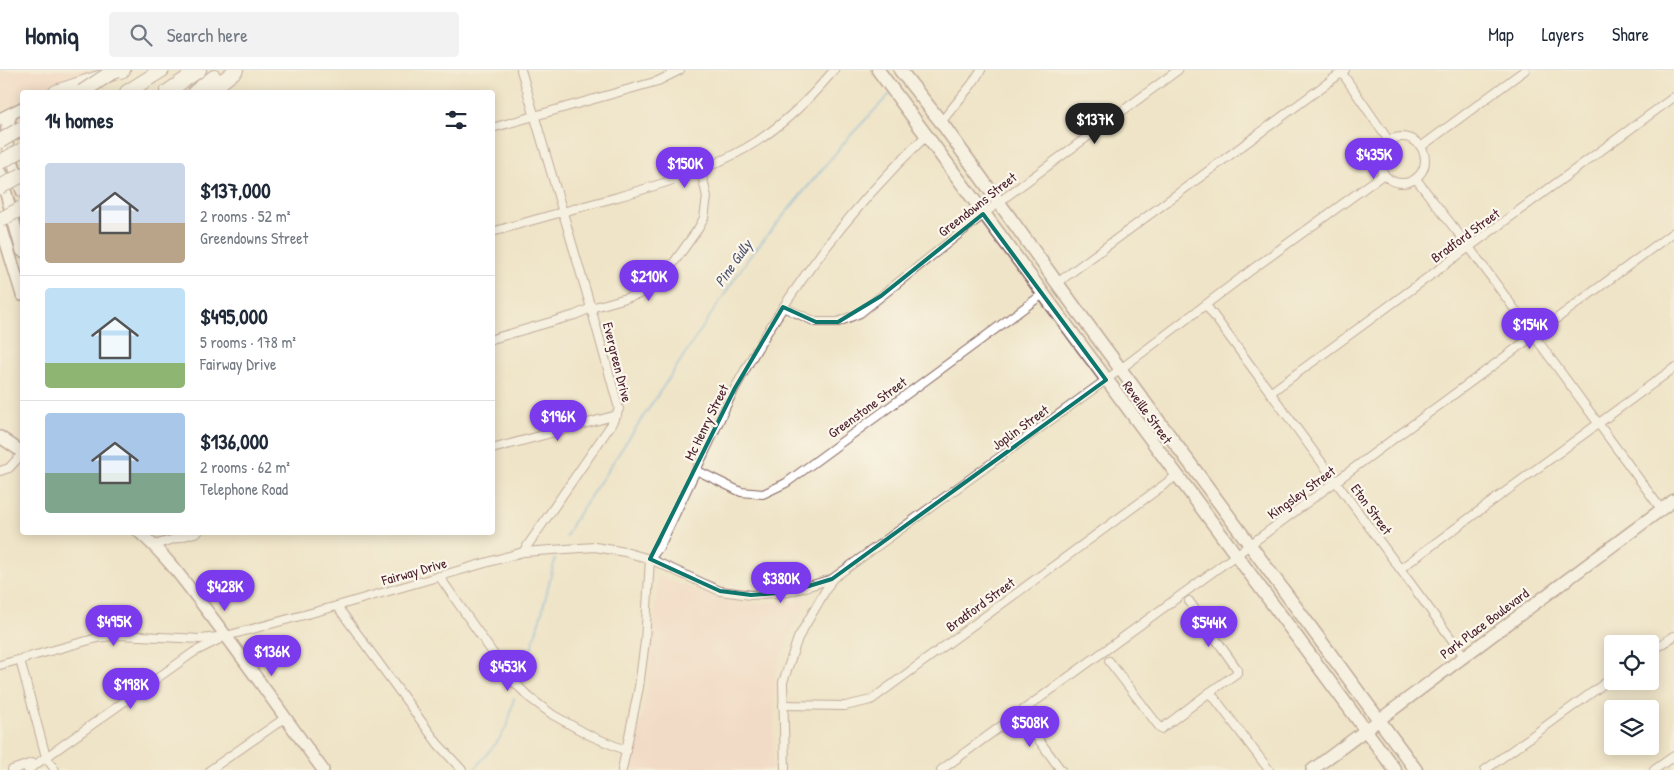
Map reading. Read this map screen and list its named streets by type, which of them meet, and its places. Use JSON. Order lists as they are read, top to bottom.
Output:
{
  "streets": {
    "main road": ["Reveille Street", "Park Place Boulevard"],
    "street": [
      "Greendowns Street",
      "Bradford Street",
      "Evergreen Drive",
      "Greenstone Street",
      "Mc Henry Street",
      "Joplin Street",
      "Kingsley Street",
      "Eton Street",
      "Fairway Drive"
    ]
  },
  "crossings": [
    ["Greendowns Street", "Reveille Street"],
    ["Greendowns Street", "Mc Henry Street"],
    ["Bradford Street", "Reveille Street"],
    ["Bradford Street", "Joplin Street"],
    ["Bradford Street", "Eton Street"],
    ["Evergreen Drive", "Fairway Drive"],
    ["Greenstone Street", "Reveille Street"],
    ["Greenstone Street", "Mc Henry Street"],
    ["Reveille Street", "Mc Henry Street"],
    ["Reveille Street", "Joplin Street"],
    ["Reveille Street", "Kingsley Street"],
    ["Reveille Street", "Park Place Boulevard"],
    ["Mc Henry Street", "Fairway Drive"],
    ["Joplin Street", "Eton Street"],
    ["Joplin Street", "Fairway Drive"],
    ["Kingsley Street", "Eton Street"],
    ["Eton Street", "Park Place Boulevard"]
  ],
  "water": ["Pine Gully"],
  "page": {
    "header": "Homiq",
    "search": "Search here",
    "nav": ["Map", "Layers", "Share"],
    "heading": "14 homes",
    "price": [
      "$137K",
      "$435K",
      "$150K",
      "$210K",
      "$154K",
      "$196K",
      "$380K",
      "$428K",
      "$495K",
      "$544K",
      "$136K",
      "$453K",
      "$198K",
      "$508K"
    ],
    "list": [
      {
        "name": "$137,000",
        "note": "2 rooms · 52 m² · Greendowns Street"
      },
      {
        "name": "$495,000",
        "note": "5 rooms · 178 m² · Fairway Drive"
      },
      {
        "name": "$136,000",
        "note": "2 rooms · 62 m² · Telephone Road"
      }
    ]
  }
}
